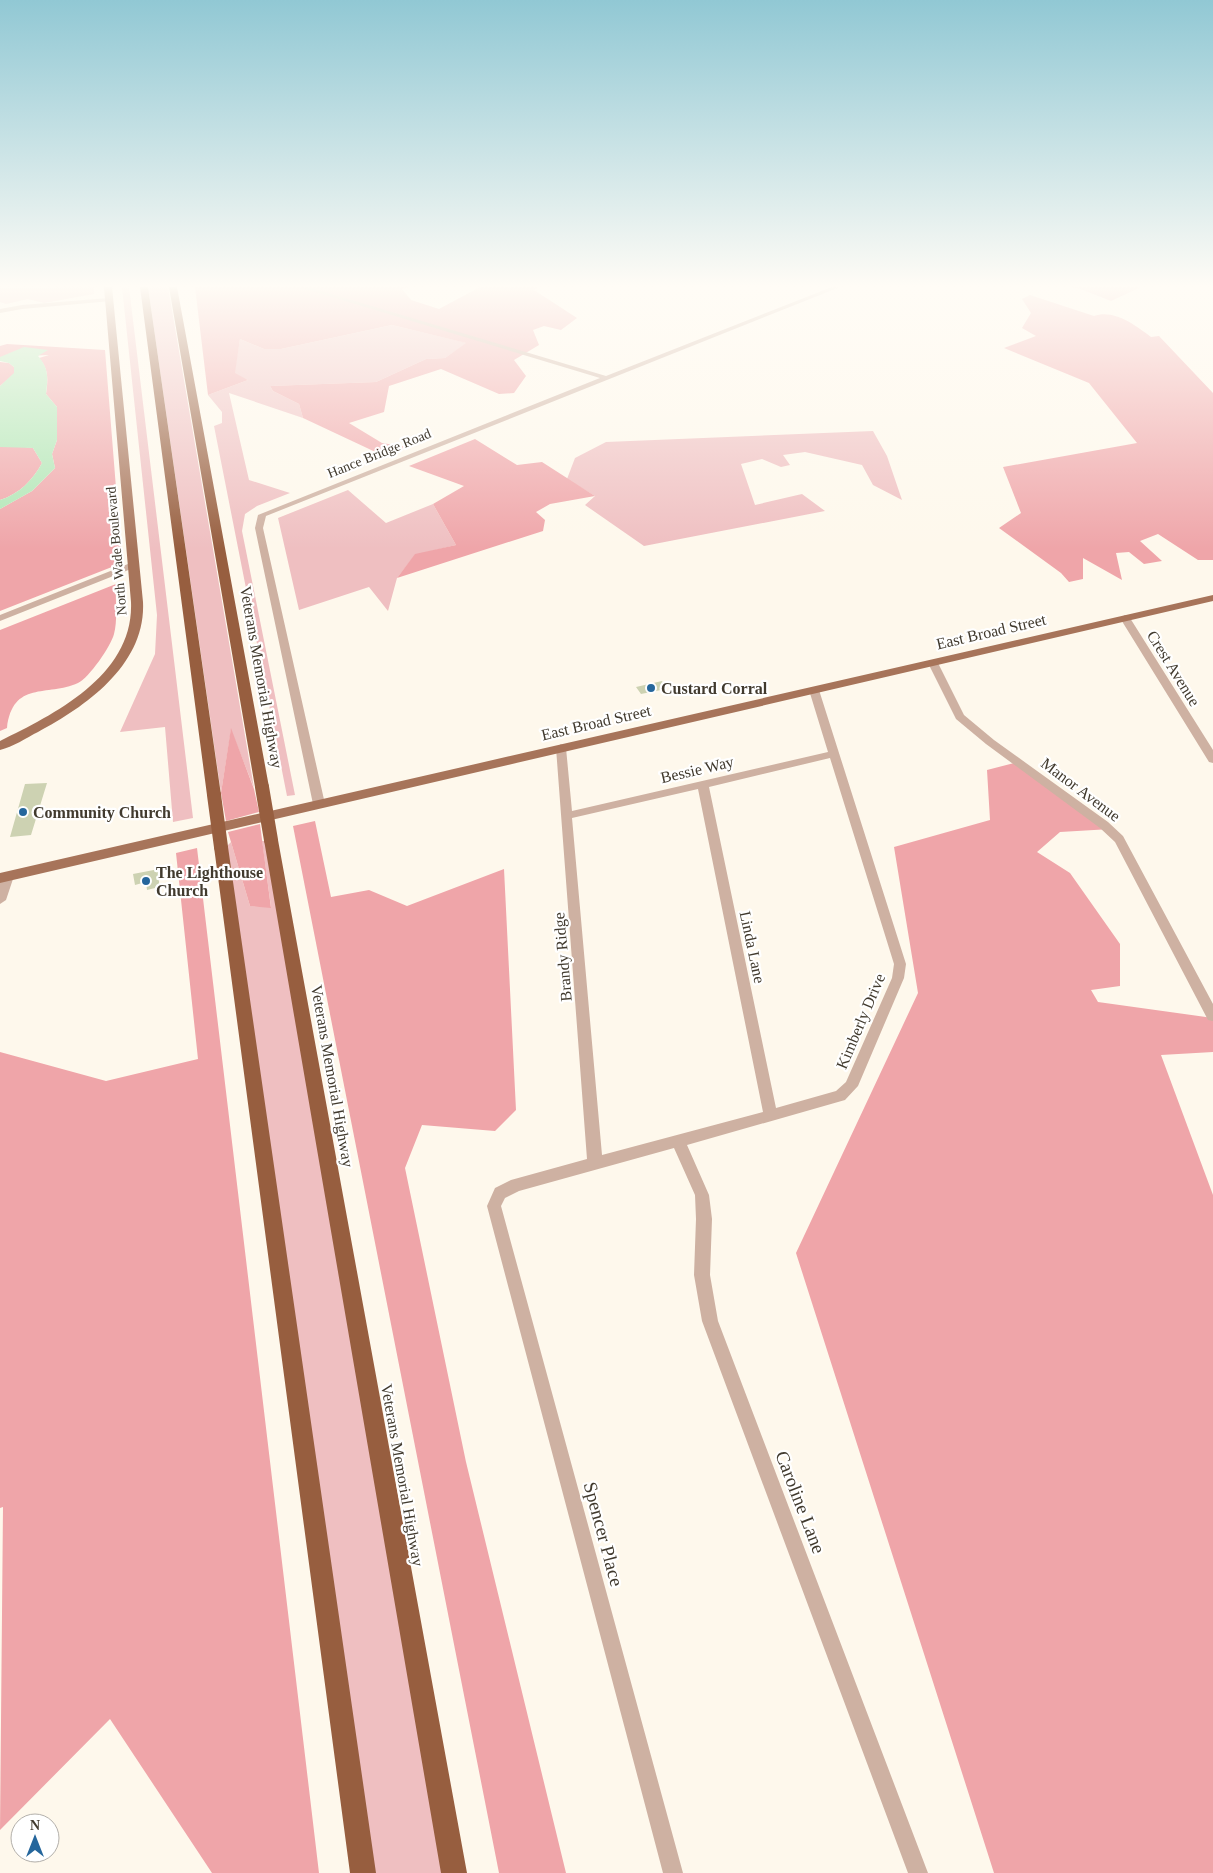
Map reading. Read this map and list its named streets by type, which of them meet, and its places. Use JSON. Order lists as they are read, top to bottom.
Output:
{
  "streets": {
    "highway": ["Veterans Memorial Highway"],
    "main road": ["North Wade Boulevard", "East Broad Street"],
    "street": [
      "Hance Bridge Road",
      "Crest Avenue",
      "Bessie Way",
      "Manor Avenue",
      "Linda Lane",
      "Brandy Ridge",
      "Kimberly Drive",
      "Caroline Lane",
      "Spencer Place"
    ]
  },
  "crossings": [
    ["Hance Bridge Road", "East Broad Street"],
    ["East Broad Street", "Crest Avenue"],
    ["East Broad Street", "Manor Avenue"],
    ["East Broad Street", "Brandy Ridge"],
    ["East Broad Street", "Kimberly Drive"],
    ["Bessie Way", "Linda Lane"],
    ["Bessie Way", "Brandy Ridge"],
    ["Bessie Way", "Kimberly Drive"],
    ["Linda Lane", "Kimberly Drive"],
    ["Brandy Ridge", "Kimberly Drive"],
    ["Kimberly Drive", "Caroline Lane"],
    ["Kimberly Drive", "Spencer Place"]
  ],
  "places": ["Custard Corral", "Community Church", "The Lighthouse Church"],
  "north": "top"
}
